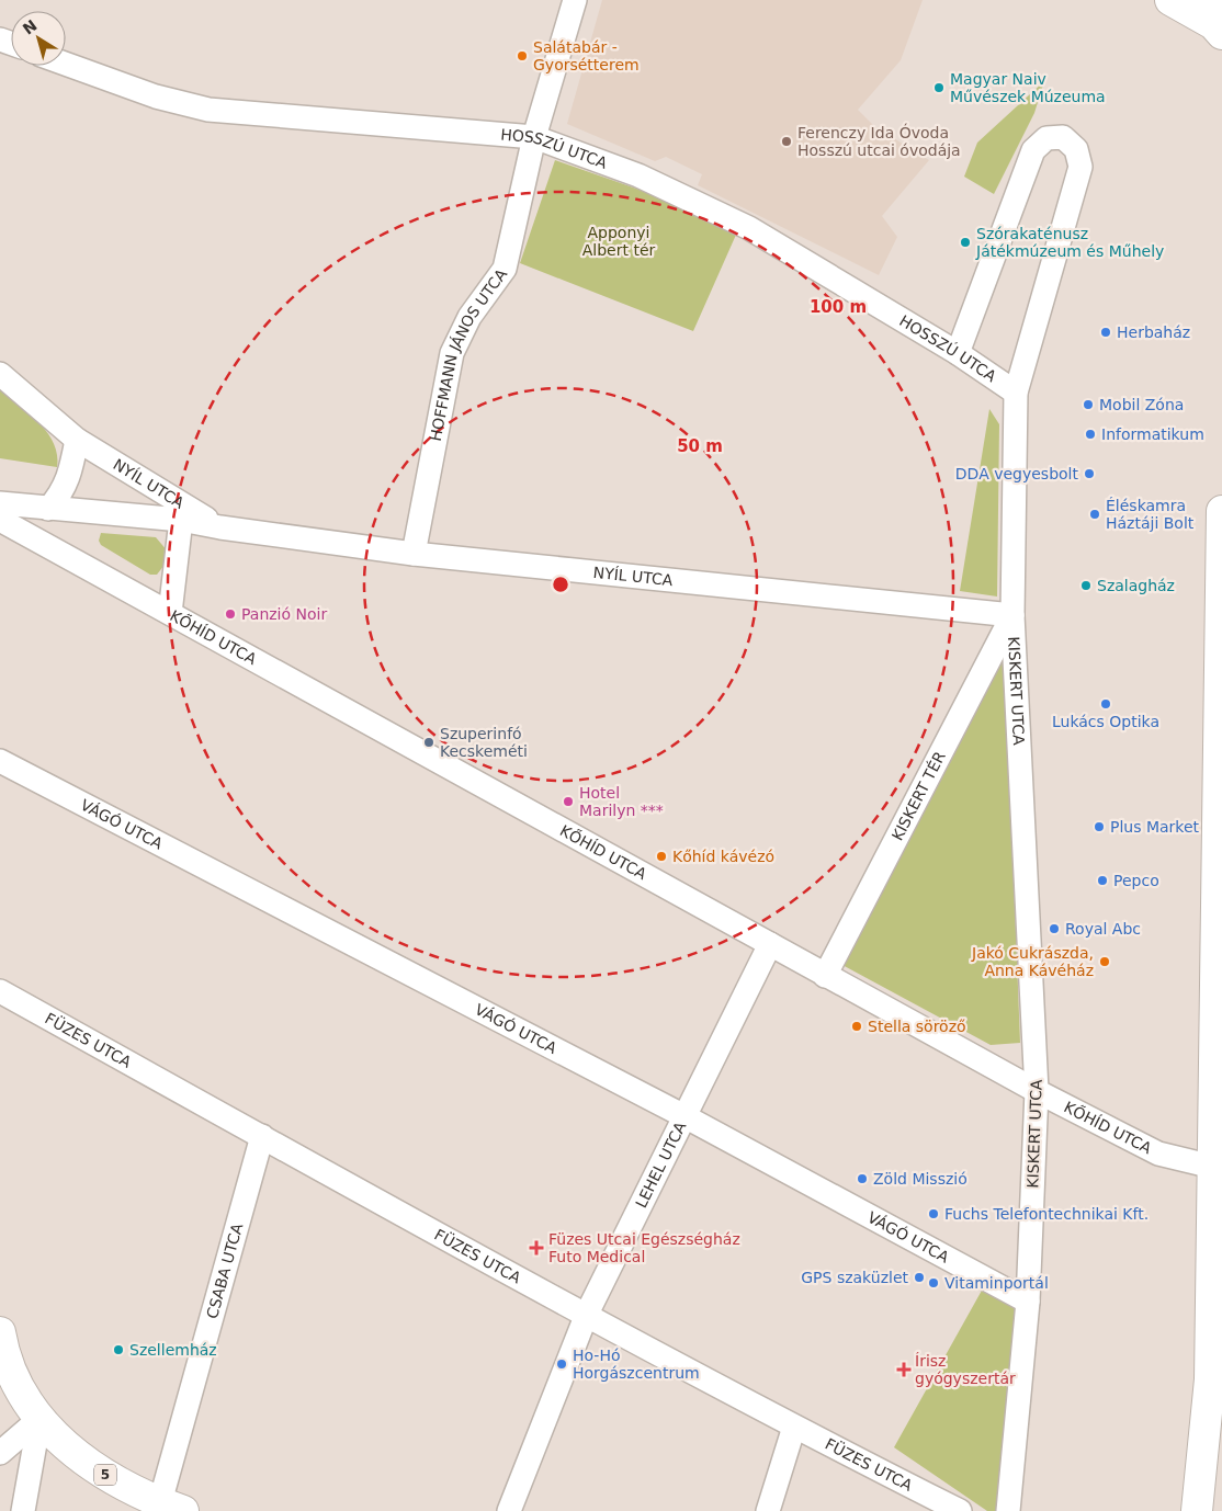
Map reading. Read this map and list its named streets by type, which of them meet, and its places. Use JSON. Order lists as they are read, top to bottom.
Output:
{
  "streets": {
    "street": [
      "HOSSZÚ UTCA",
      "HOFFMANN JÁNOS UTCA",
      "NYÍL UTCA",
      "KŐHÍD UTCA",
      "KISKERT UTCA",
      "KISKERT TÉR",
      "VÁGÓ UTCA",
      "FÜZES UTCA",
      "LEHEL UTCA",
      "CSABA UTCA",
      "5"
    ]
  },
  "crossings": [
    ["HOSSZÚ UTCA", "HOFFMANN JÁNOS UTCA"],
    ["HOSSZÚ UTCA", "KISKERT UTCA"],
    ["HOFFMANN JÁNOS UTCA", "NYÍL UTCA"],
    ["NYÍL UTCA", "KŐHÍD UTCA"],
    ["NYÍL UTCA", "KISKERT UTCA"],
    ["NYÍL UTCA", "KISKERT TÉR"],
    ["KŐHÍD UTCA", "KISKERT UTCA"],
    ["KŐHÍD UTCA", "KISKERT TÉR"],
    ["KŐHÍD UTCA", "LEHEL UTCA"],
    ["KISKERT UTCA", "KISKERT TÉR"],
    ["KISKERT UTCA", "VÁGÓ UTCA"],
    ["VÁGÓ UTCA", "LEHEL UTCA"],
    ["FÜZES UTCA", "LEHEL UTCA"],
    ["FÜZES UTCA", "CSABA UTCA"],
    ["CSABA UTCA", "5"]
  ],
  "parks": ["Apponyi Albert tér"],
  "places": {
    "other": [
      "Salátabár - Gyorsétterem",
      "Magyar Naiv Művészek Múzeuma",
      "Ferenczy Ida Óvoda Hosszú utcai óvodája",
      "Szórakaténusz Játékmúzeum és Műhely",
      "Herbaház",
      "Mobil Zóna",
      "Informatikum",
      "DDA vegyesbolt",
      "Éléskamra Háztáji Bolt",
      "Szalagház",
      "Panzió Noir",
      "Lukács Optika",
      "Szuperinfó Kecskeméti",
      "Hotel Marilyn ***",
      "Plus Market",
      "Kőhíd kávézó",
      "Pepco",
      "Royal Abc",
      "Jakó Cukrászda, Anna Kávéház",
      "Stella söröző",
      "Zöld Misszió",
      "Fuchs Telefontechnikai Kft.",
      "GPS szaküzlet",
      "Vitaminportál",
      "Szellemház",
      "Ho-Hó Horgászcentrum"
    ],
    "health": ["Füzes Utcai Egészségház Futo Medical", "Írisz gyógyszertár"]
  },
  "north": "top left",
  "rings": ["100 m", "50 m"]
}
